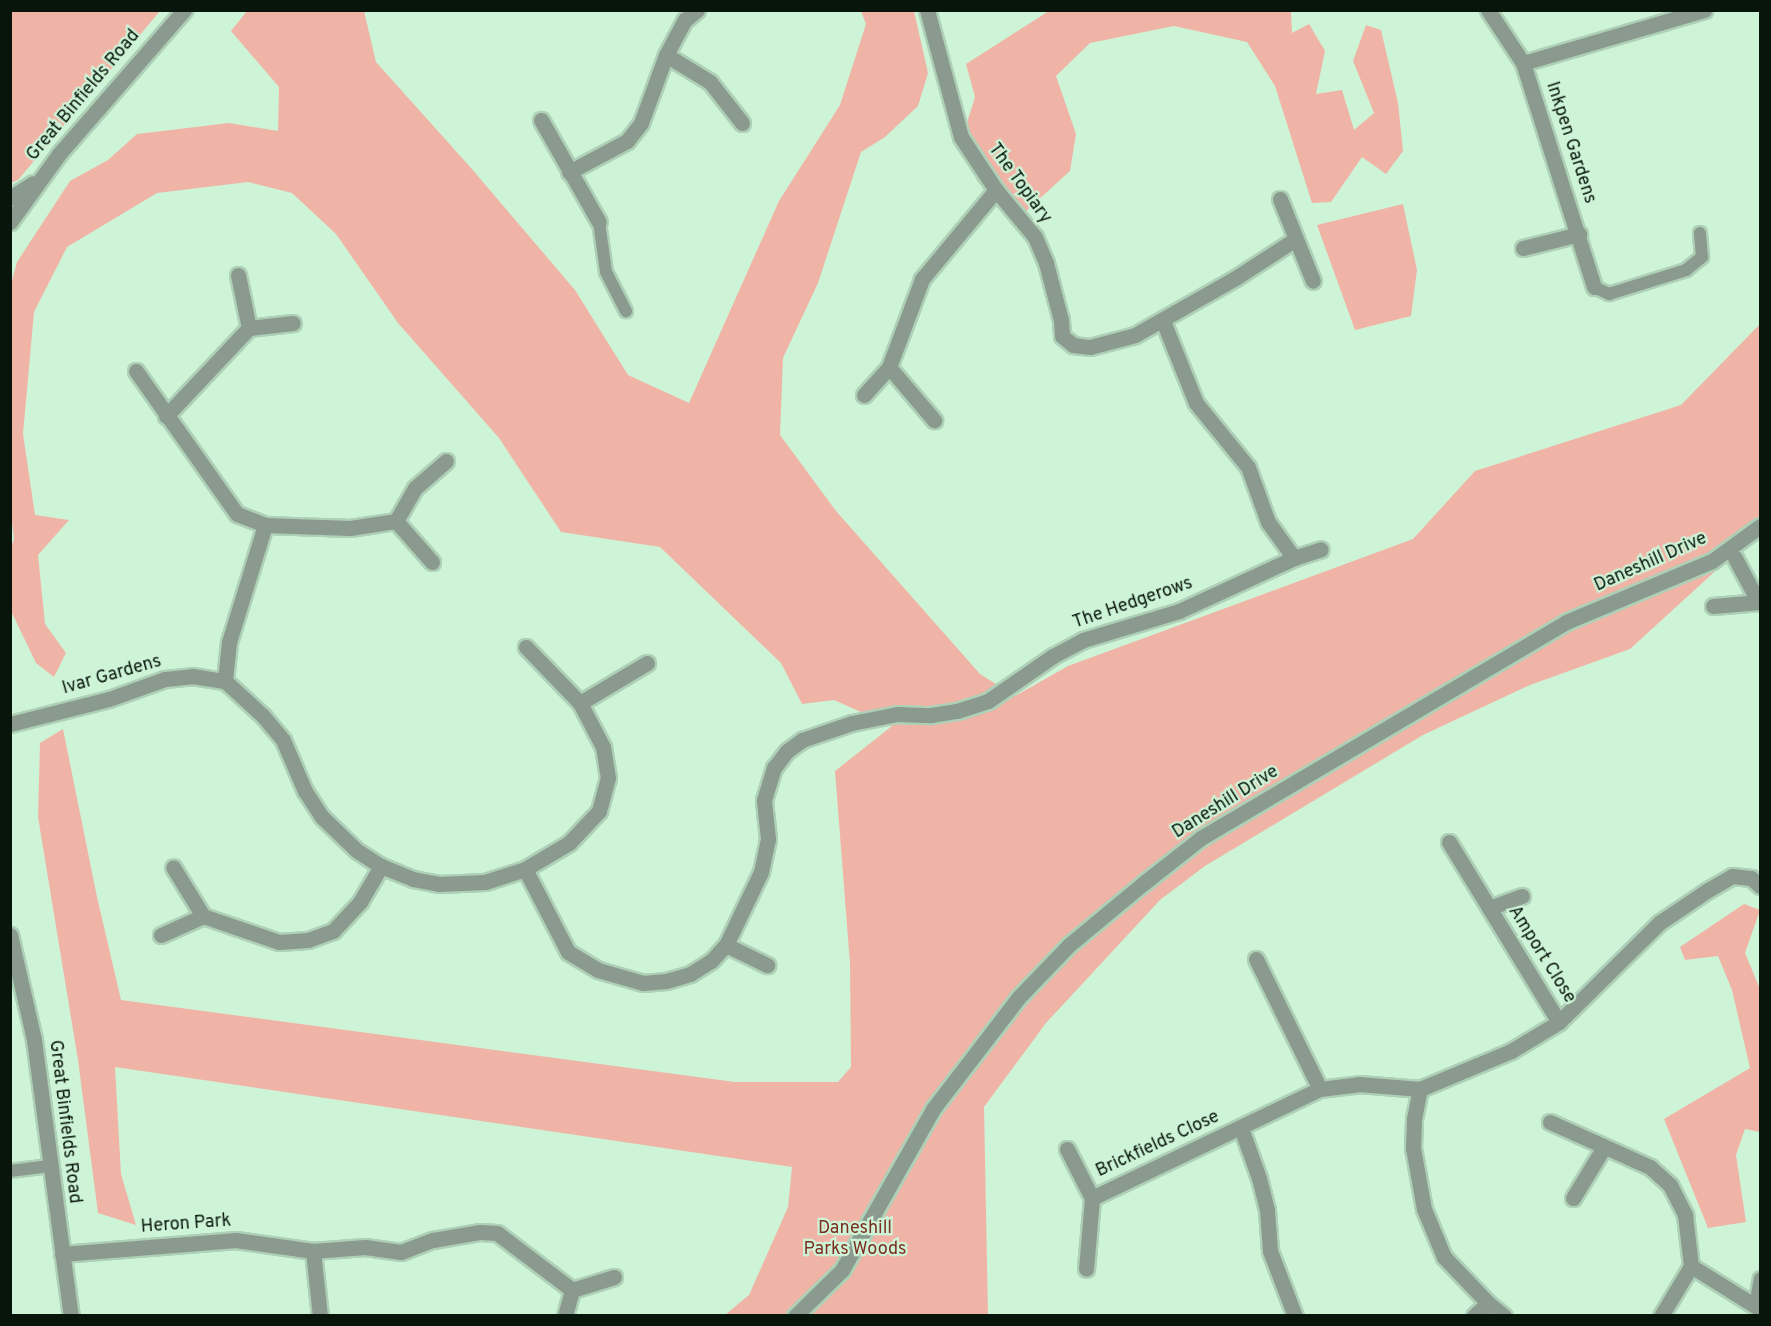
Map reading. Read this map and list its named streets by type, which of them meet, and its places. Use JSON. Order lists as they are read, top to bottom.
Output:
{
  "streets": {
    "street": [
      "Great Binfields Road",
      "Inkpen Gardens",
      "The Topiary",
      "Daneshill Drive",
      "The Hedgerows",
      "Ivar Gardens",
      "Amport Close",
      "Brickfields Close",
      "Heron Park"
    ]
  },
  "crossings": [
    ["Great Binfields Road", "Heron Park"]
  ],
  "parks": ["Daneshill Parks Woods"]
}
